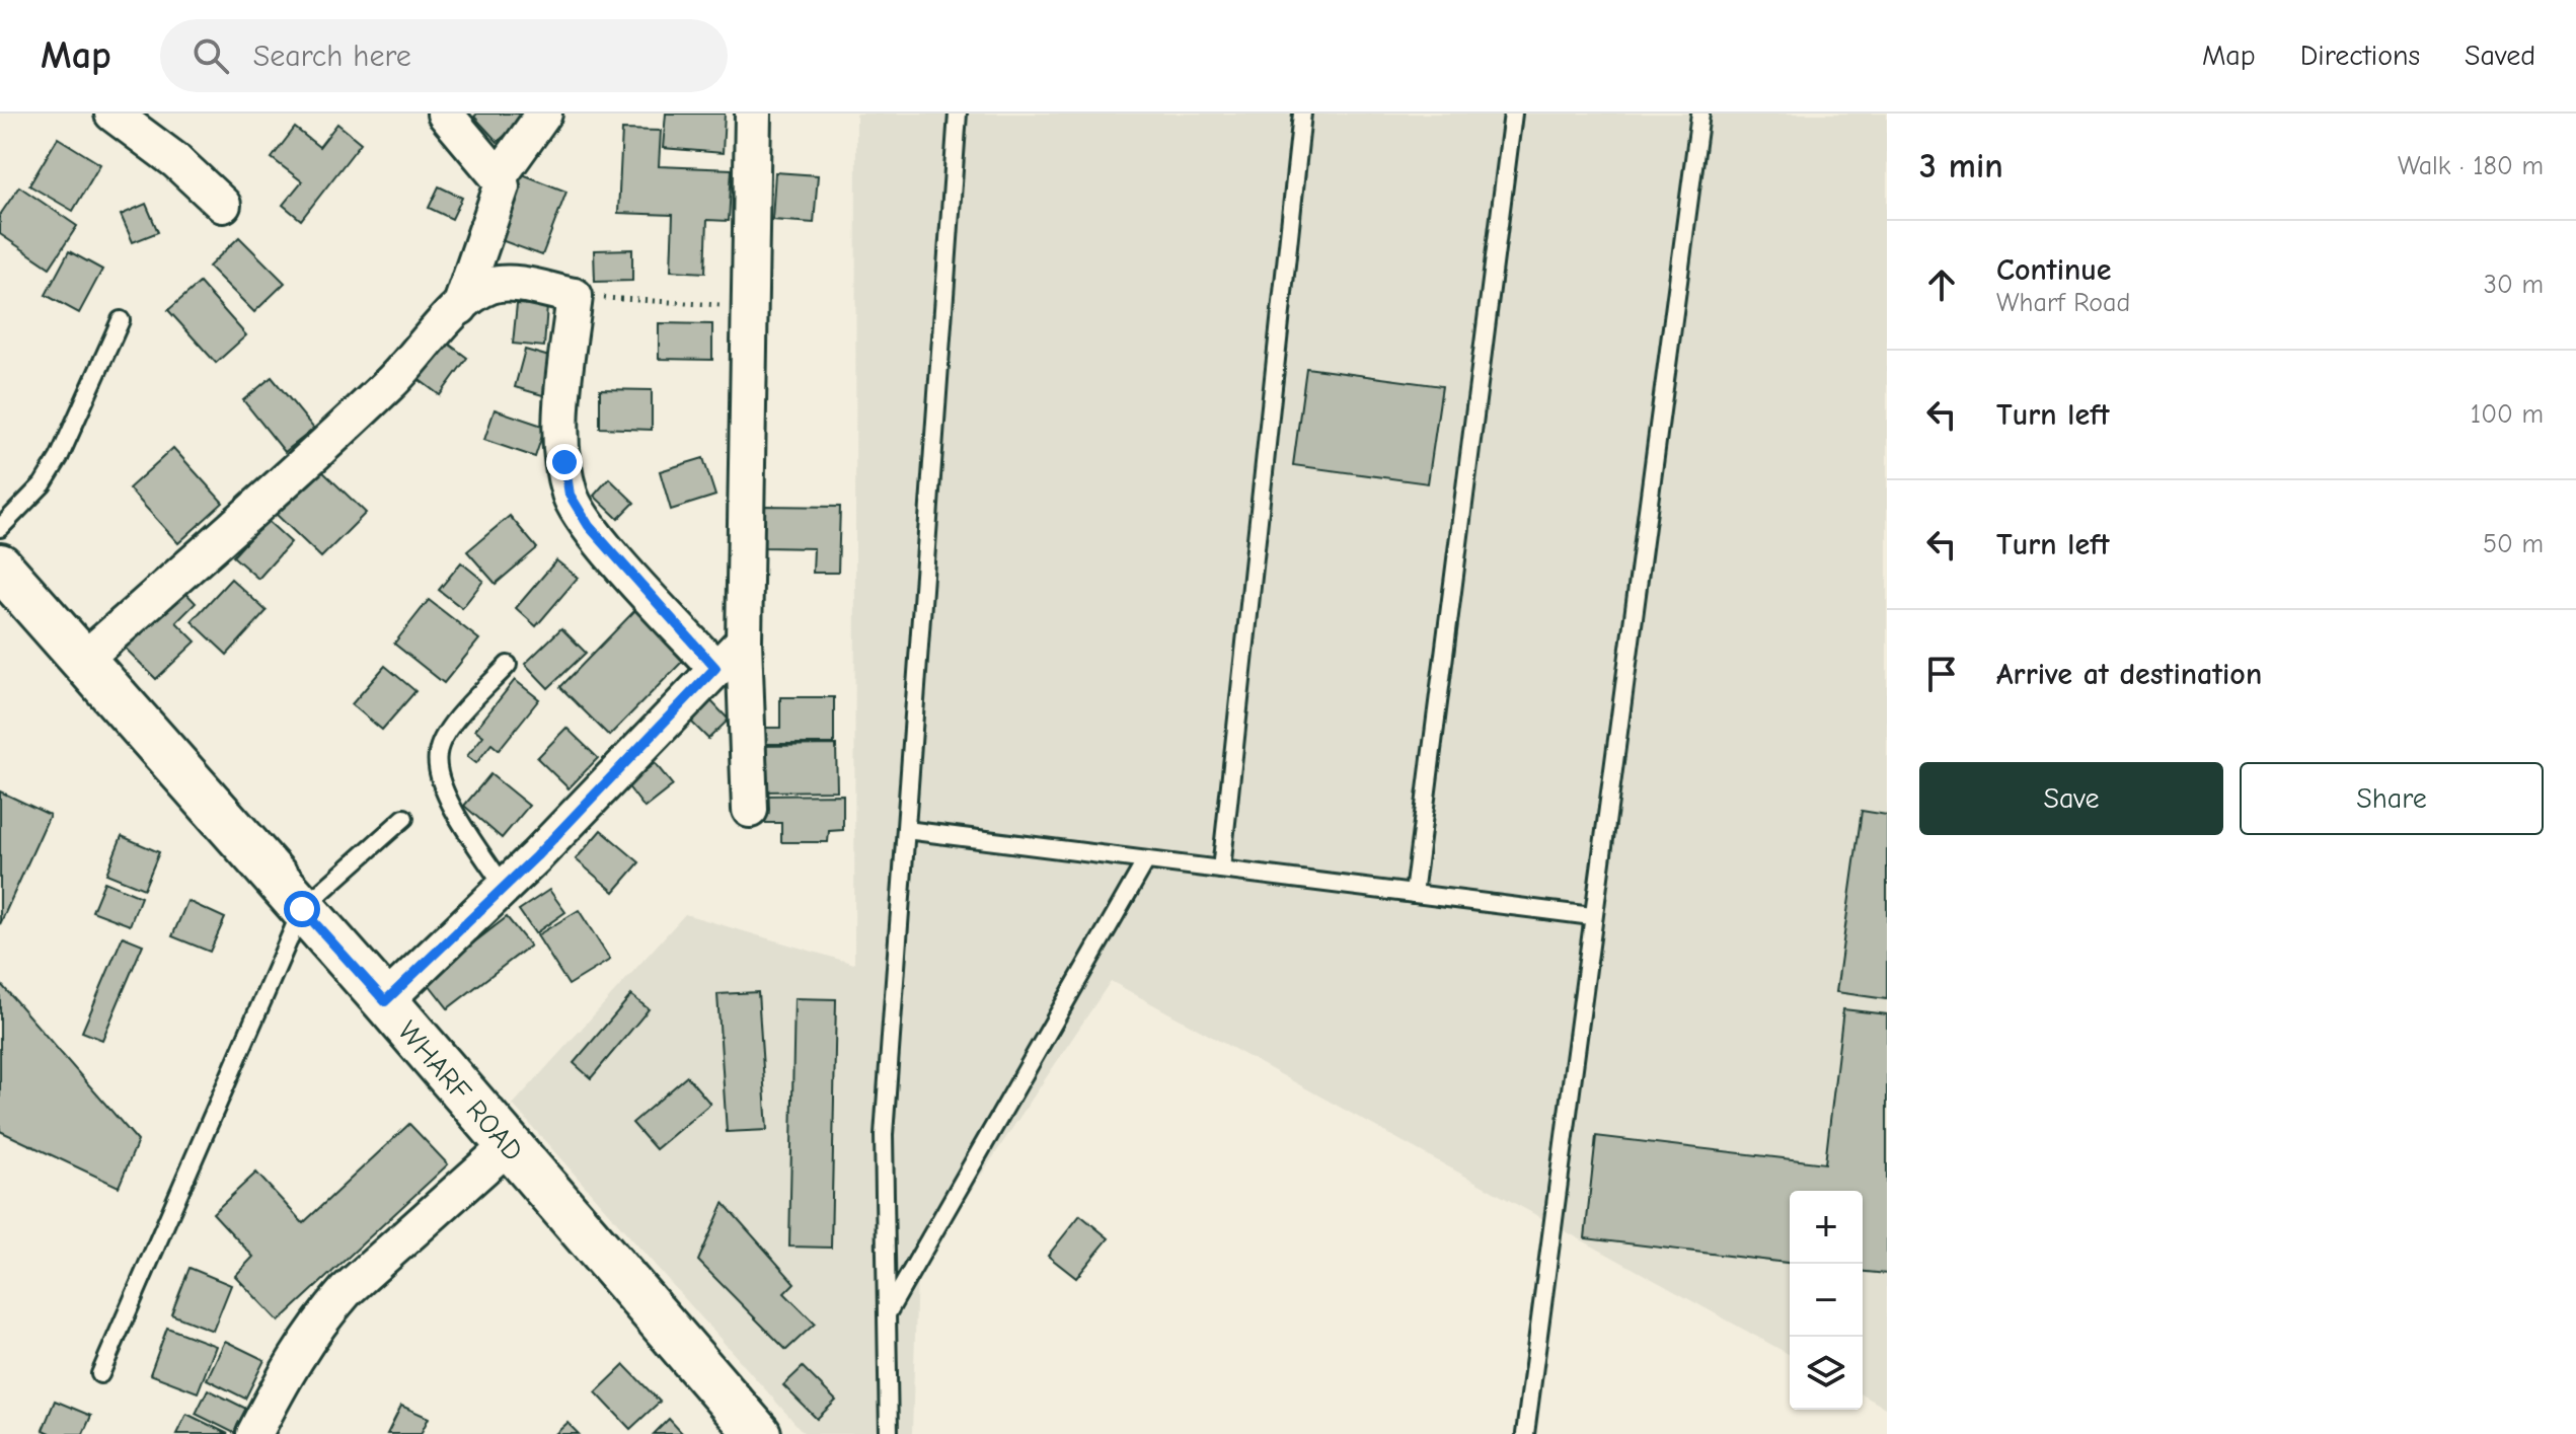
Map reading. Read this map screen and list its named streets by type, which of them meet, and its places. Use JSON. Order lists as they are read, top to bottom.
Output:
{
  "streets": {
    "main road": ["WHARF ROAD"]
  },
  "page": {
    "header": "Map",
    "search": "Search here",
    "nav": ["Map", "Directions", "Saved"],
    "heading": ["3 min", "Walk · 180 m"],
    "list": [
      ["Continue", "Wharf Road", "30 m"],
      ["Turn left", "100 m"],
      ["Turn left", "50 m"],
      "Arrive at destination"
    ],
    "buttons": ["Save", "Share"],
    "map_buttons": ["+", "−"]
  }
}
